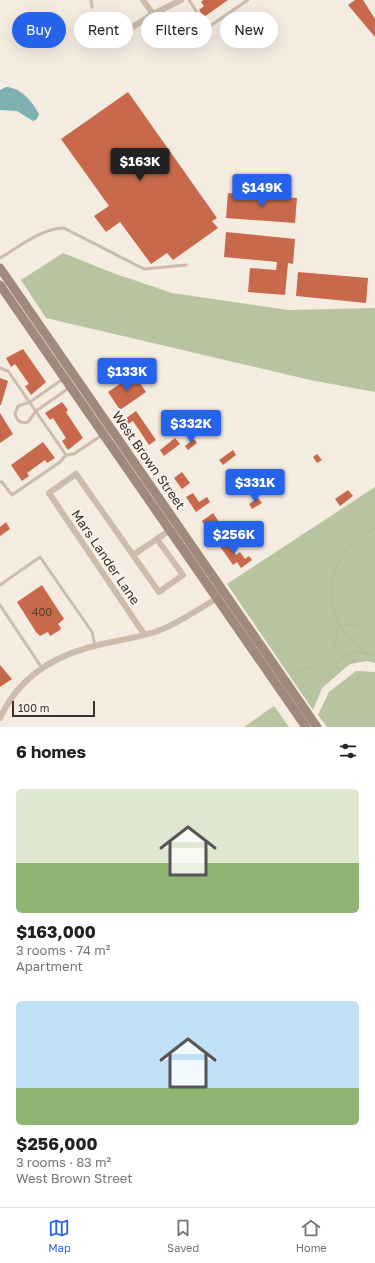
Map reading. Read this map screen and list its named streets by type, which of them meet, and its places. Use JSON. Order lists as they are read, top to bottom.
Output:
{
  "streets": {
    "main road": ["West Brown Street"],
    "street": ["Mars Lander Lane"]
  },
  "house_numbers": ["400"],
  "scale_bar": "100 m",
  "page": {
    "chip": [
      "Buy",
      "Rent",
      "Filters",
      "New"
    ],
    "price": [
      "$163K",
      "$149K",
      "$133K",
      "$332K",
      "$331K",
      "$256K"
    ],
    "scale": "100 m",
    "heading": "6 homes",
    "list": [
      {
        "name": "$163,000",
        "note": "3 rooms · 74 m² · Apartment"
      },
      {
        "name": "$256,000",
        "note": "3 rooms · 83 m² · West Brown Street"
      }
    ],
    "tabs": ["Map", "Saved", "Home"]
  }
}
